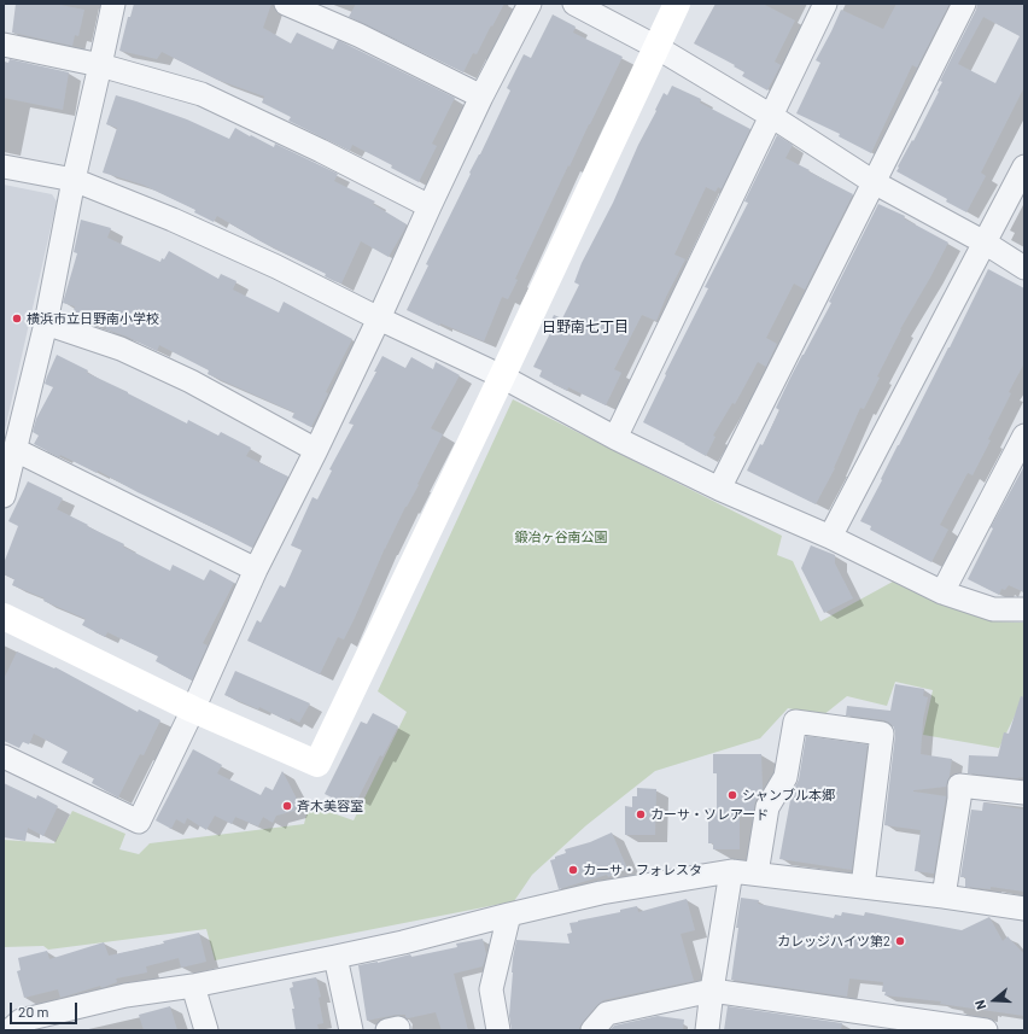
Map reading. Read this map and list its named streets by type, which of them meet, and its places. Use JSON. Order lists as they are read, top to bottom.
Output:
{
  "districts": ["日野南七丁目"],
  "parks": ["鍛冶ヶ谷南公園"],
  "places": [
    "横浜市立日野南小学校",
    "シャンブル本郷",
    "斉木美容室",
    "カーサ・ソレアード",
    "カーサ・フォレスタ",
    "カレッジハイツ第2"
  ],
  "scale_bar": "20 m",
  "north": "left"
}
